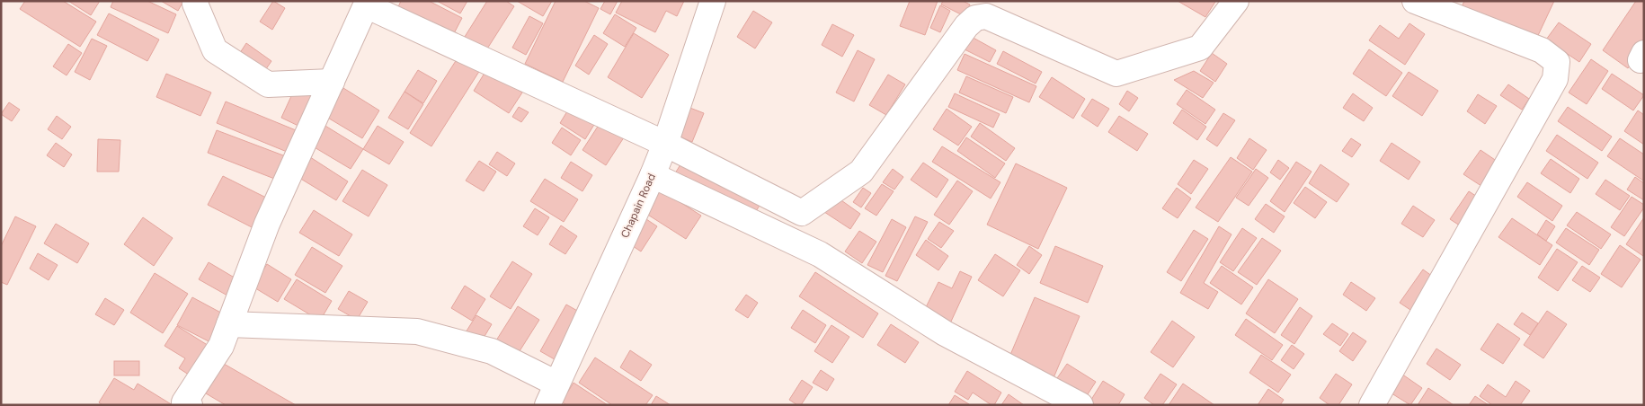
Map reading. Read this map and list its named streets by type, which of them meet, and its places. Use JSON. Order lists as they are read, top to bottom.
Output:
{
  "streets": {
    "street": ["Chapain Road"]
  }
}
